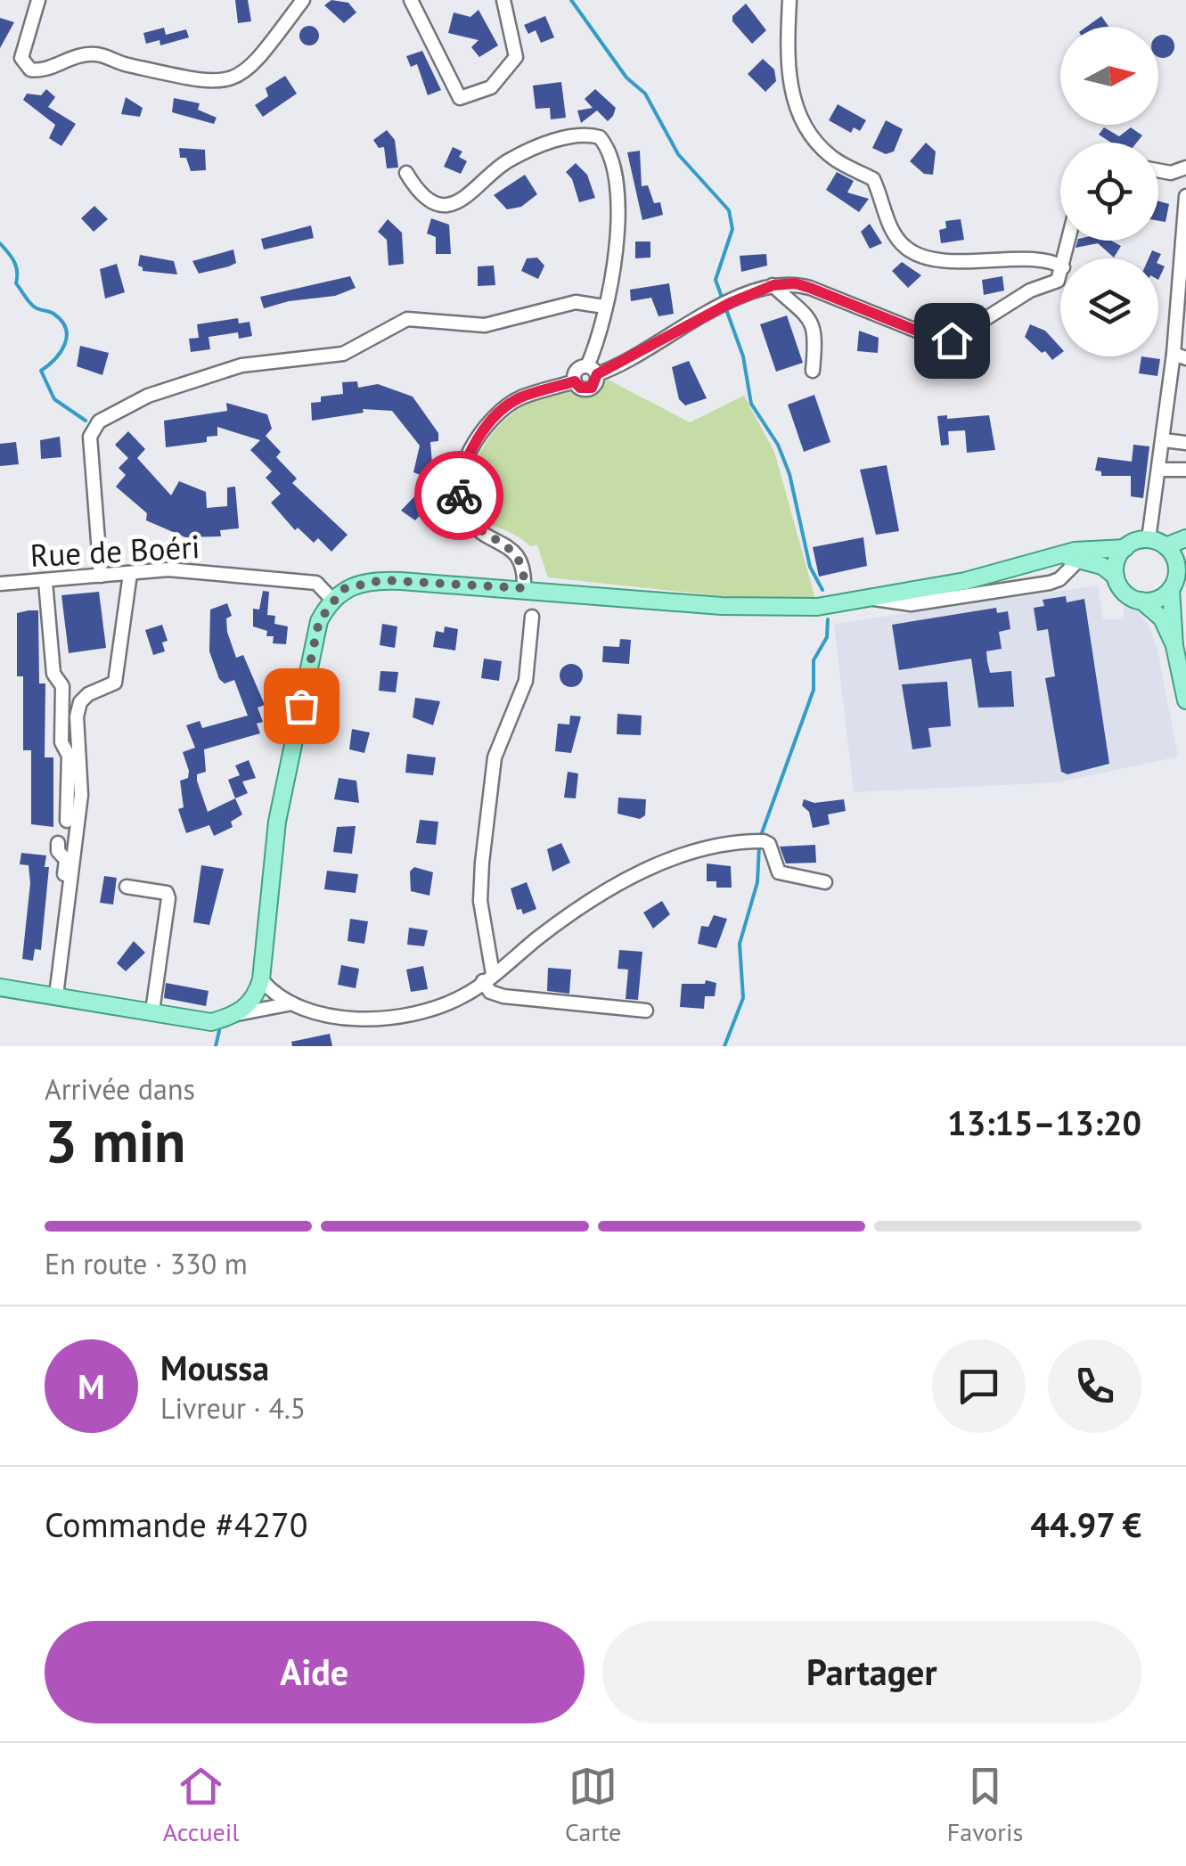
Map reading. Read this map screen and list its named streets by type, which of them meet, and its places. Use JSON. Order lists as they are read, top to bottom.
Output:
{
  "streets": {
    "street": ["Rue de Boéri"]
  },
  "north": "right",
  "page": {
    "heading": ["3 min", "Arrivée dans", "13:15–13:20"],
    "panel": [
      "Moussa",
      "Livreur · 4.5",
      "Commande #4270",
      "44.97 €"
    ],
    "bar": "En route · 330 m",
    "round": "M",
    "buttons": ["Aide", "Partager"],
    "tabs": ["Accueil", "Carte", "Favoris"]
  }
}
